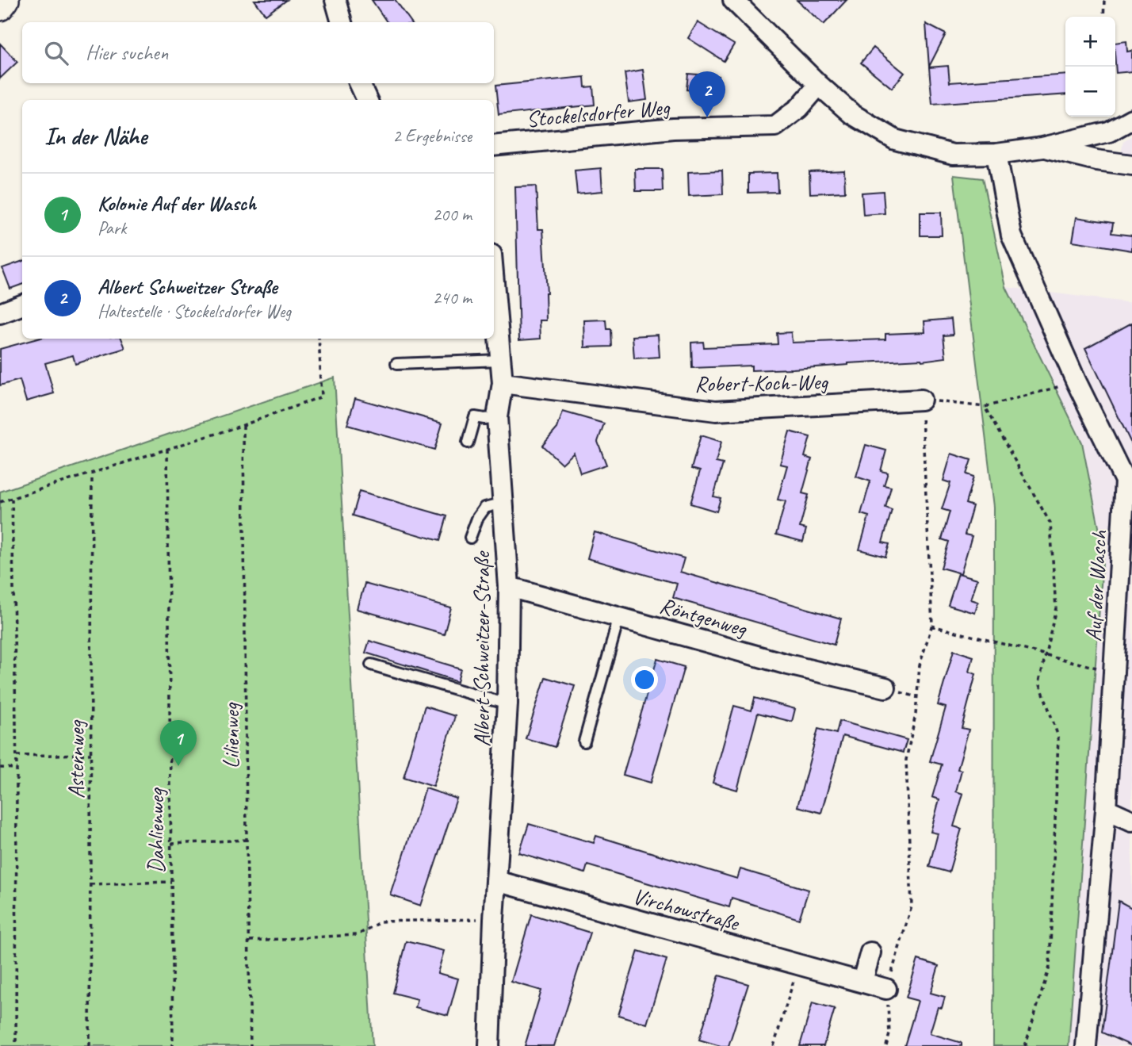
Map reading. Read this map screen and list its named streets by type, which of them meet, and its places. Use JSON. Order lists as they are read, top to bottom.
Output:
{
  "streets": {
    "street": [
      "Stockelsdorfer Weg",
      "Robert-Koch-Weg",
      "Auf der Wasch",
      "Röntgenweg",
      "Albert-Schweitzer-Straße",
      "Virchowstraße"
    ],
    "path": ["Lilienweg", "Asternweg", "Dahlienweg"]
  },
  "crossings": [
    ["Robert-Koch-Weg", "Albert-Schweitzer-Straße"],
    ["Röntgenweg", "Albert-Schweitzer-Straße"],
    ["Albert-Schweitzer-Straße", "Virchowstraße"]
  ],
  "page": {
    "map_buttons": ["+", "−"],
    "search": "Hier suchen",
    "pins": ["2", "1"],
    "heading": ["In der Nähe", "2 Ergebnisse"],
    "list": [
      {
        "mark": "1",
        "name": "Kolonie Auf der Wasch",
        "note": "Park",
        "value": "200 m"
      },
      {
        "mark": "2",
        "name": "Albert Schweitzer Straße",
        "note": "Haltestelle · Stockelsdorfer Weg",
        "value": "240 m"
      }
    ]
  }
}
